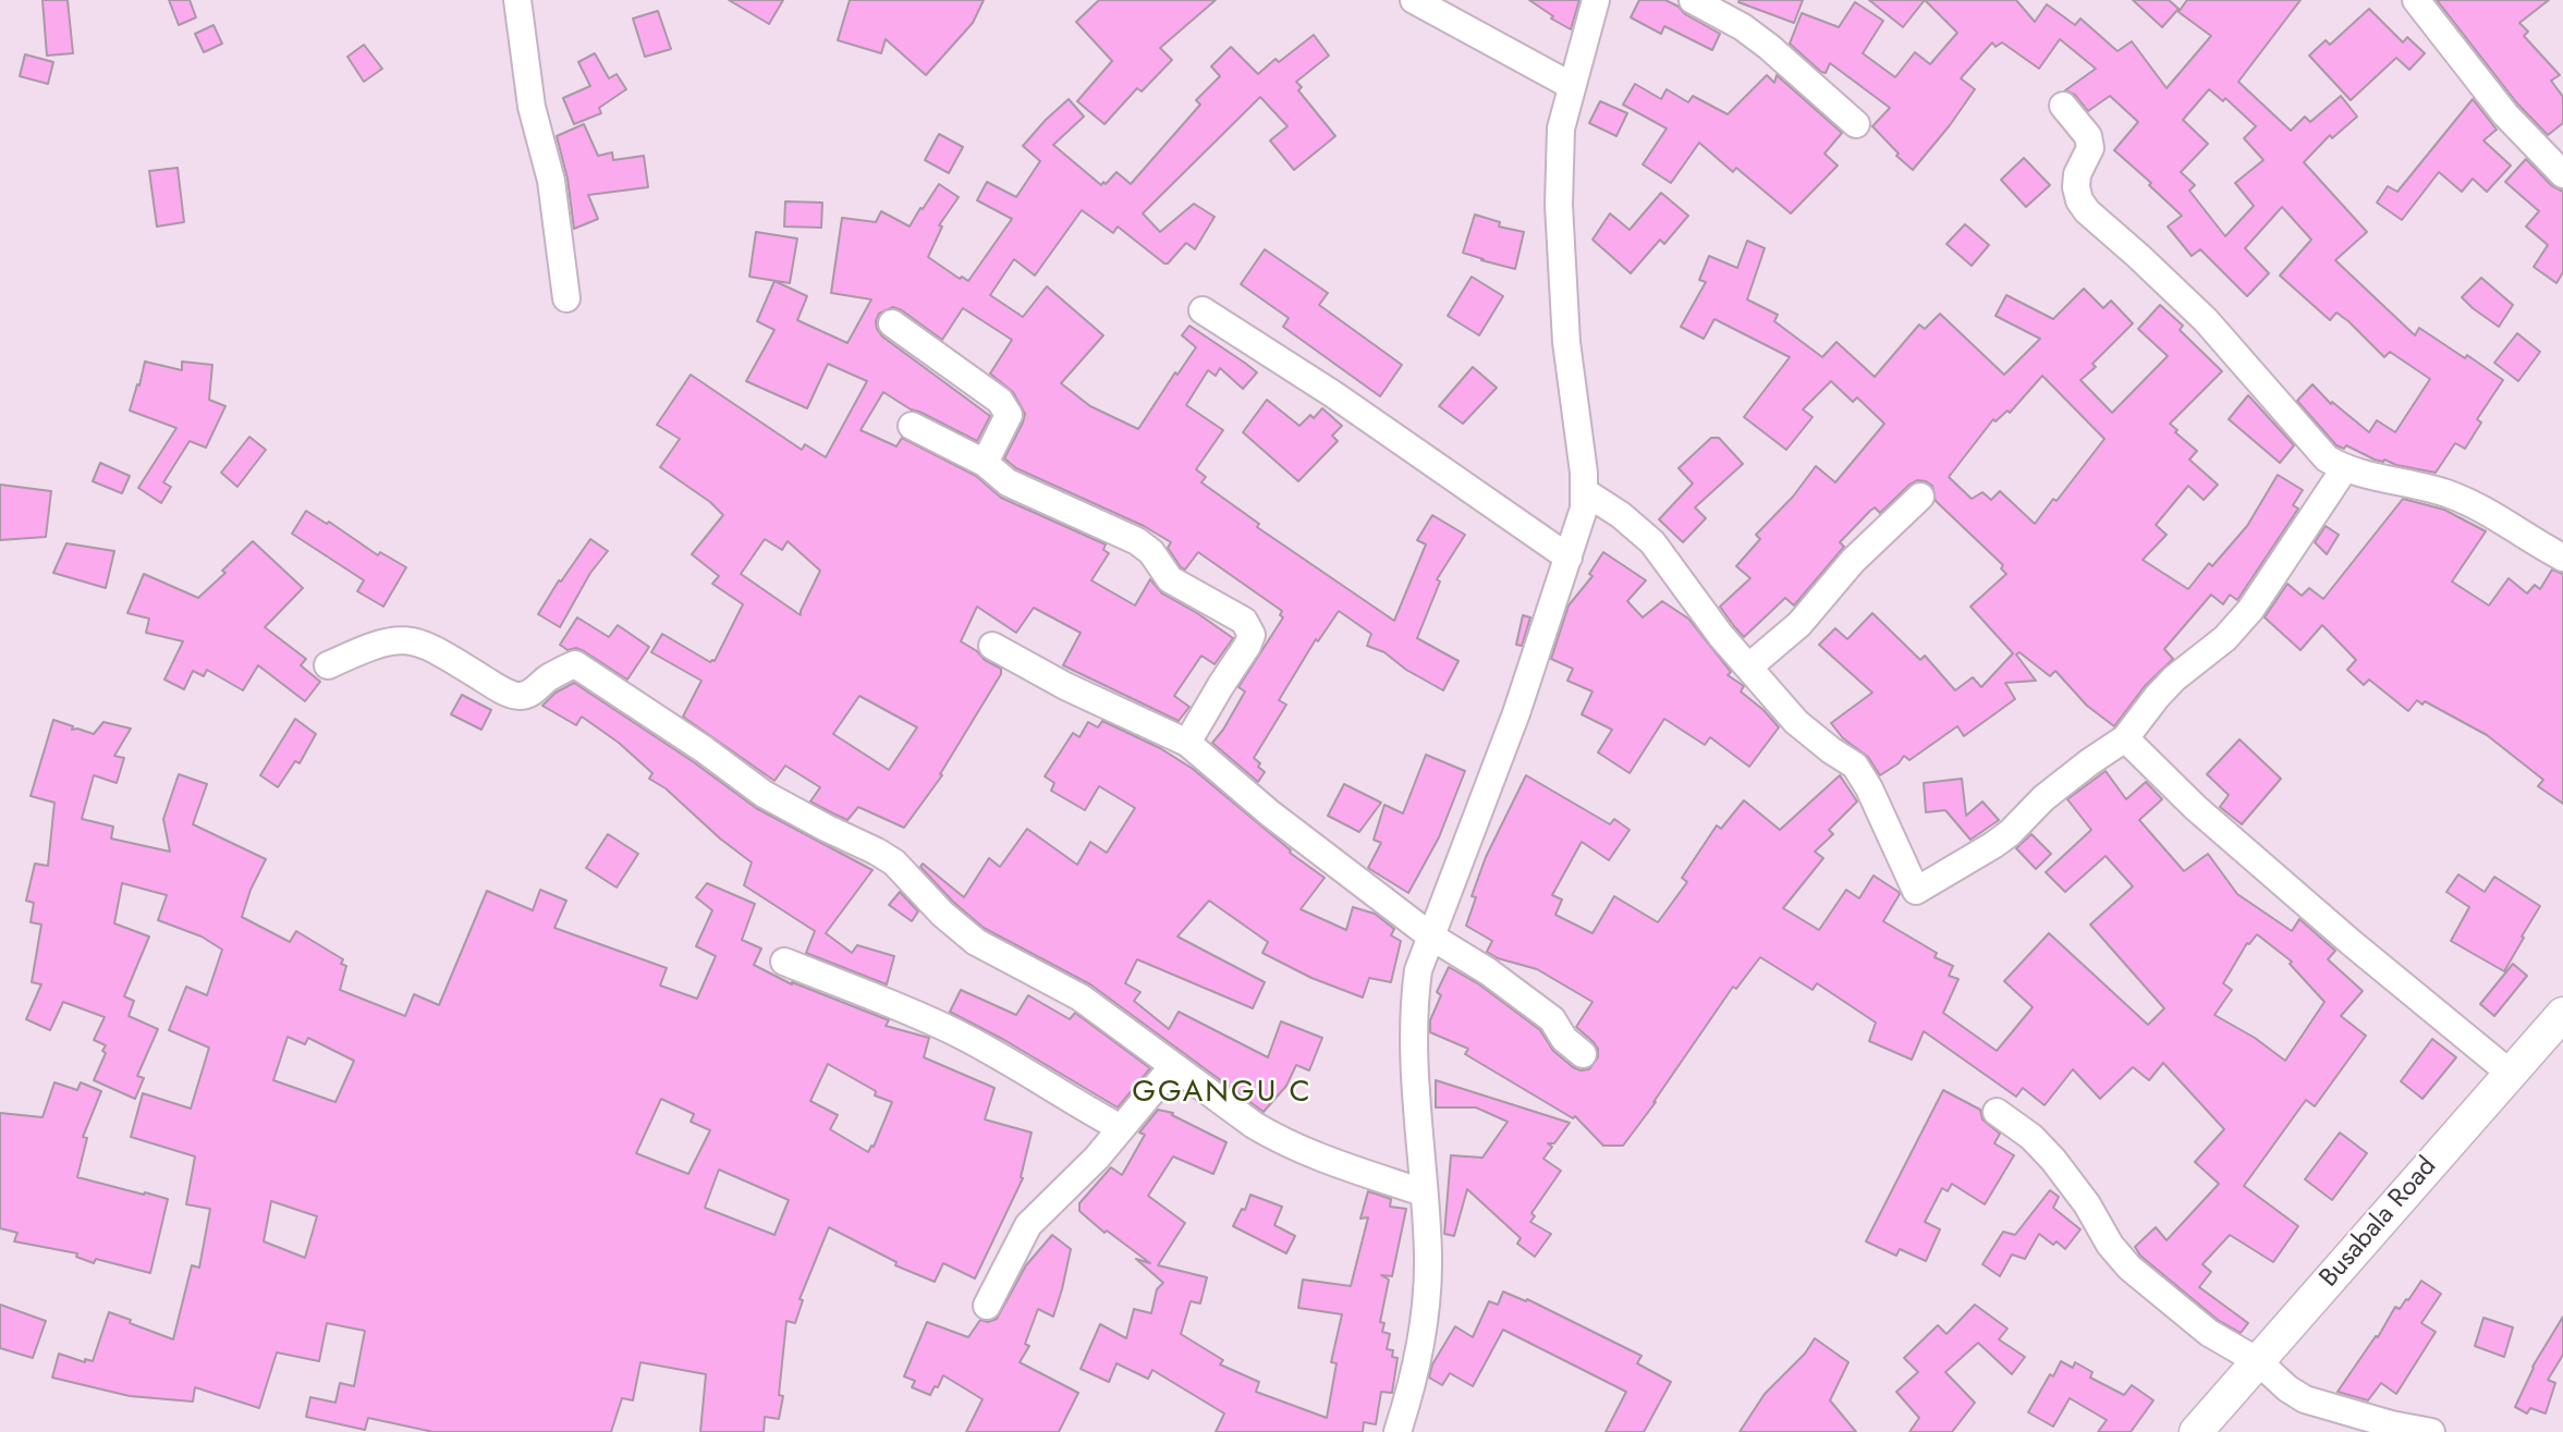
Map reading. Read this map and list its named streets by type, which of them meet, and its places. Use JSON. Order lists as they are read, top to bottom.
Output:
{
  "streets": {
    "street": ["Busabala Road"]
  },
  "districts": ["GGANGU C"]
}
